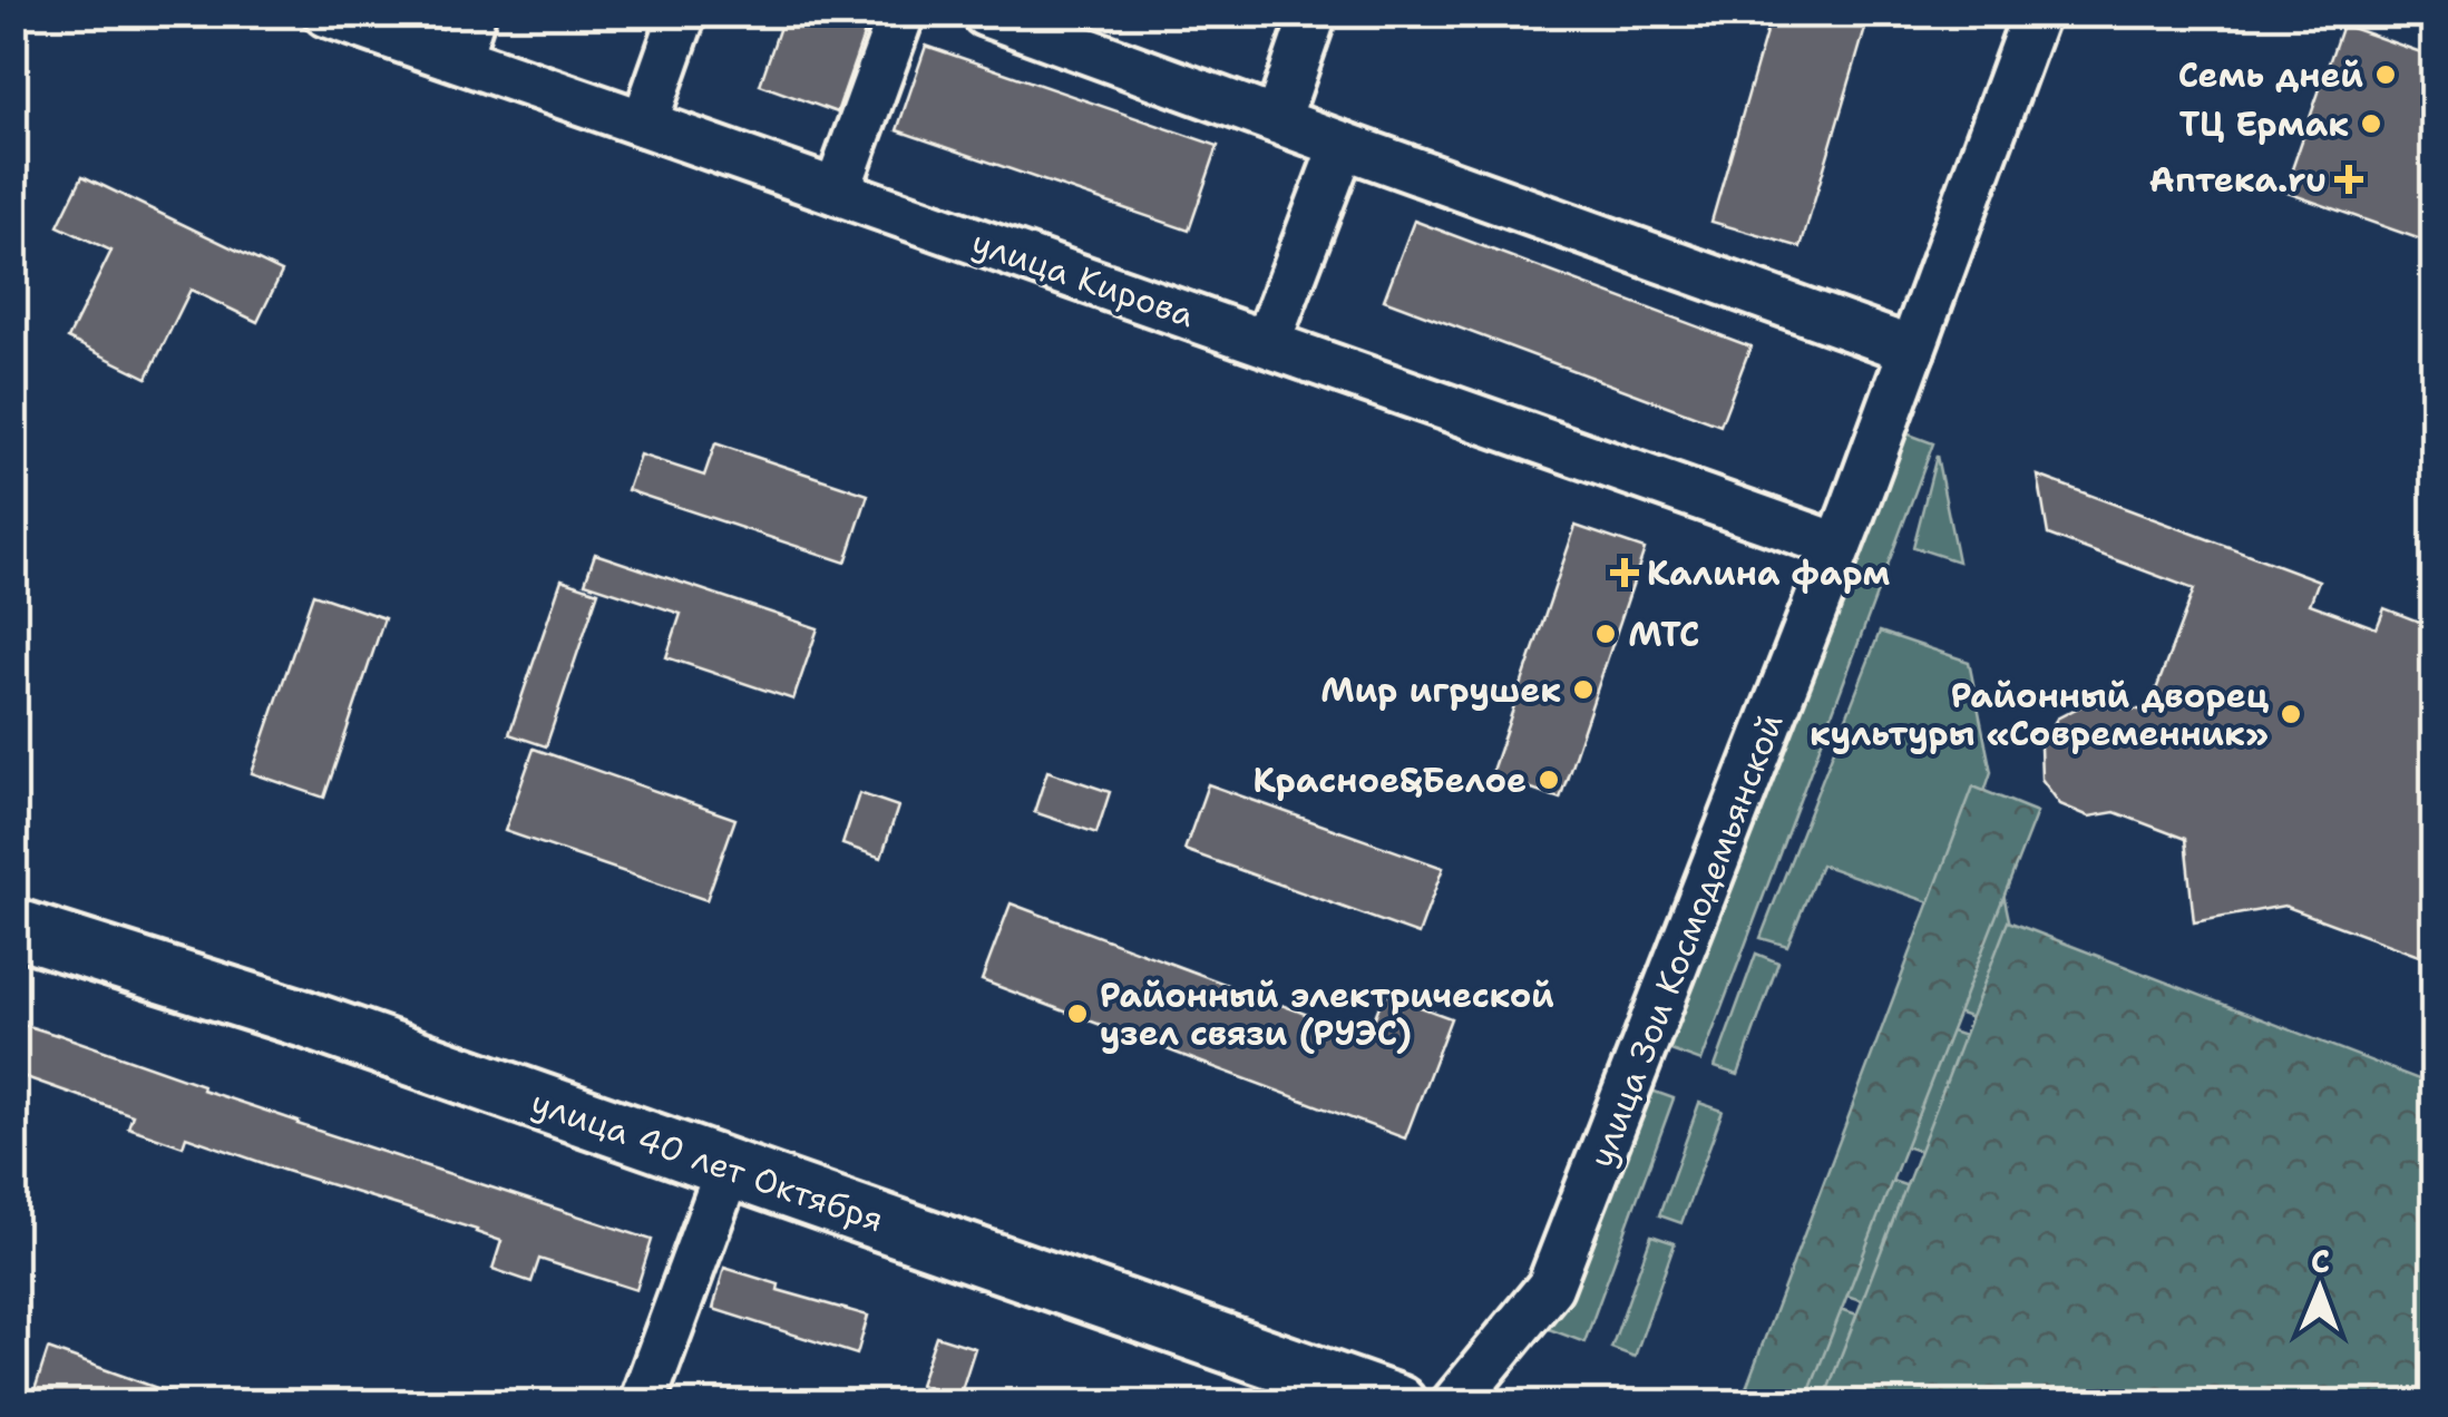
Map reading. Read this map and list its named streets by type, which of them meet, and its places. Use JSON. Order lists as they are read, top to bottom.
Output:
{
  "streets": {
    "street": ["улица Кирова", "улица Зои Космодемьянской", "улица 40 лет Октября"]
  },
  "crossings": [
    ["улица Кирова", "улица Зои Космодемьянской"]
  ],
  "places": {
    "other": [
      "Семь дней",
      "ТЦ Ермак",
      "МТС",
      "Мир игрушек",
      "Районный дворец культуры «Современник»",
      "Красное&Белое",
      "Районный электрической узел связи (РУЭС)"
    ],
    "health": ["Аптека.ru", "Калина фарм"]
  },
  "north": "top"
}
